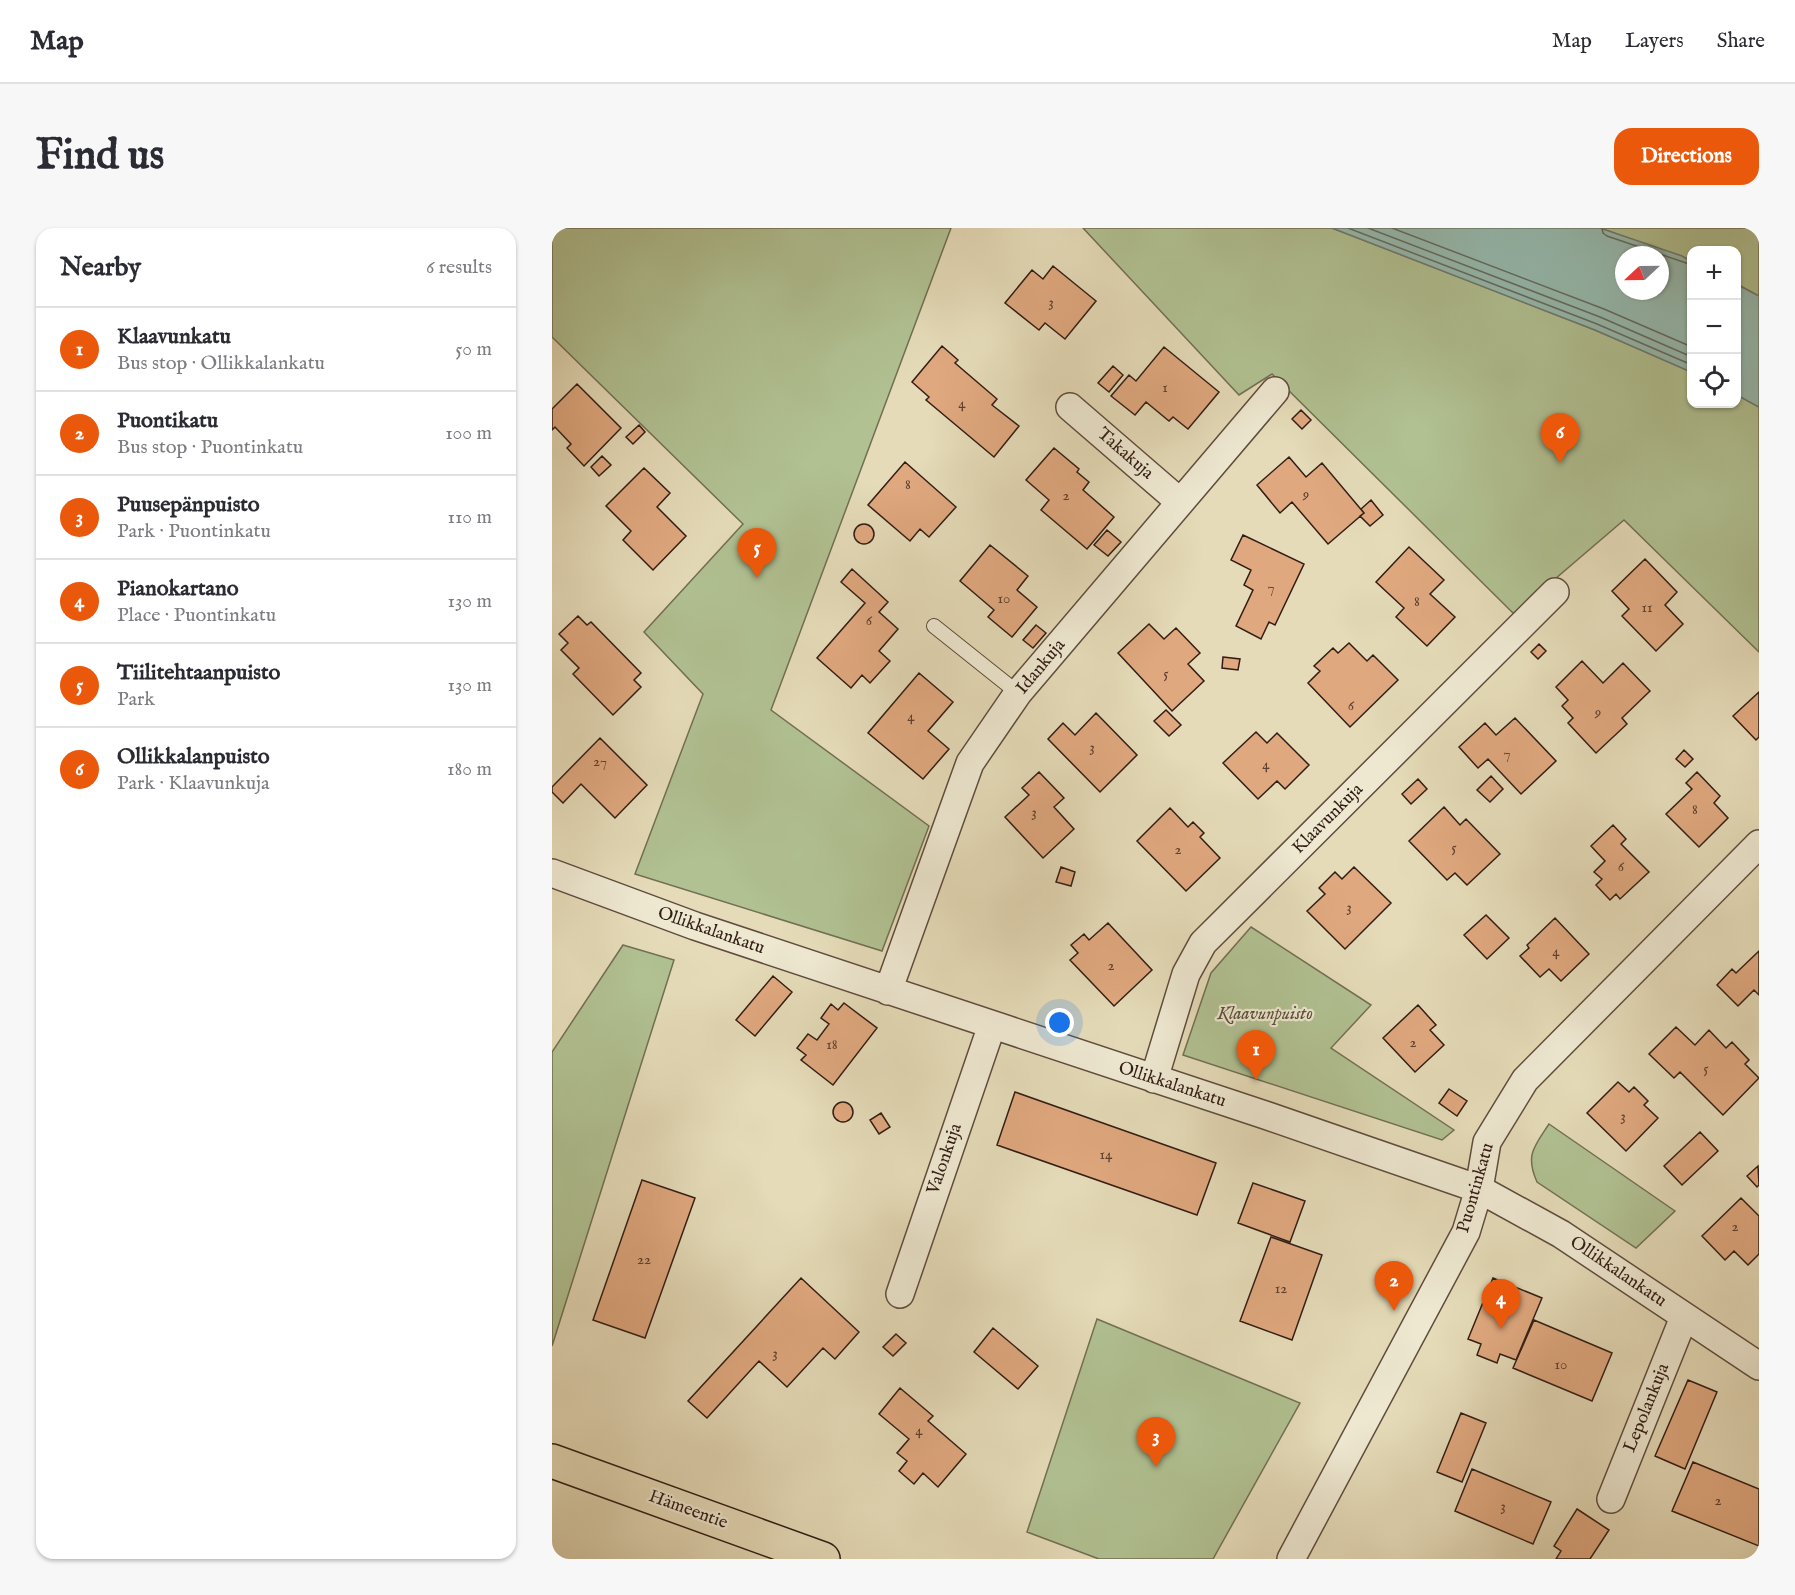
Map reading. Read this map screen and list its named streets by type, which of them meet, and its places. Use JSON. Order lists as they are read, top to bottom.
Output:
{
  "streets": {
    "main road": ["Hämeentie"],
    "street": [
      "Takakuja",
      "Idankuja",
      "Klaavunkuja",
      "Ollikkalankatu",
      "Valonkuja",
      "Puontinkatu",
      "Lepolankuja"
    ]
  },
  "crossings": [
    ["Takakuja", "Idankuja"],
    ["Idankuja", "Ollikkalankatu"],
    ["Klaavunkuja", "Ollikkalankatu"],
    ["Ollikkalankatu", "Valonkuja"],
    ["Ollikkalankatu", "Puontinkatu"],
    ["Ollikkalankatu", "Lepolankuja"]
  ],
  "parks": ["Klaavunpuisto"],
  "house_numbers": [
    "3",
    "1",
    "4",
    "8",
    "9",
    "2",
    "7",
    "10",
    "8",
    "11",
    "6",
    "5",
    "6",
    "9",
    "4",
    "3",
    "7",
    "27",
    "4",
    "8",
    "3",
    "5",
    "2",
    "6",
    "3",
    "4",
    "2",
    "2",
    "18",
    "5",
    "3",
    "14",
    "2",
    "22",
    "12",
    "3",
    "10",
    "4",
    "2",
    "3"
  ],
  "north": "left",
  "page": {
    "header": "Map",
    "nav": ["Map", "Layers", "Share"],
    "buttons": "Directions",
    "title": "Find us",
    "heading": ["Nearby", "6 results"],
    "map_buttons": ["+", "−"],
    "list": [
      {
        "mark": "1",
        "name": "Klaavunkatu",
        "note": "Bus stop · Ollikkalankatu",
        "value": "50 m"
      },
      {
        "mark": "2",
        "name": "Puontikatu",
        "note": "Bus stop · Puontinkatu",
        "value": "100 m"
      },
      {
        "mark": "3",
        "name": "Puusepänpuisto",
        "note": "Park · Puontinkatu",
        "value": "110 m"
      },
      {
        "mark": "4",
        "name": "Pianokartano",
        "note": "Place · Puontinkatu",
        "value": "130 m"
      },
      {
        "mark": "5",
        "name": "Tiilitehtaanpuisto",
        "note": "Park",
        "value": "130 m"
      },
      {
        "mark": "6",
        "name": "Ollikkalanpuisto",
        "note": "Park · Klaavunkuja",
        "value": "180 m"
      }
    ],
    "pins": [
      "6",
      "5",
      "1",
      "2",
      "4",
      "3"
    ]
  }
}
